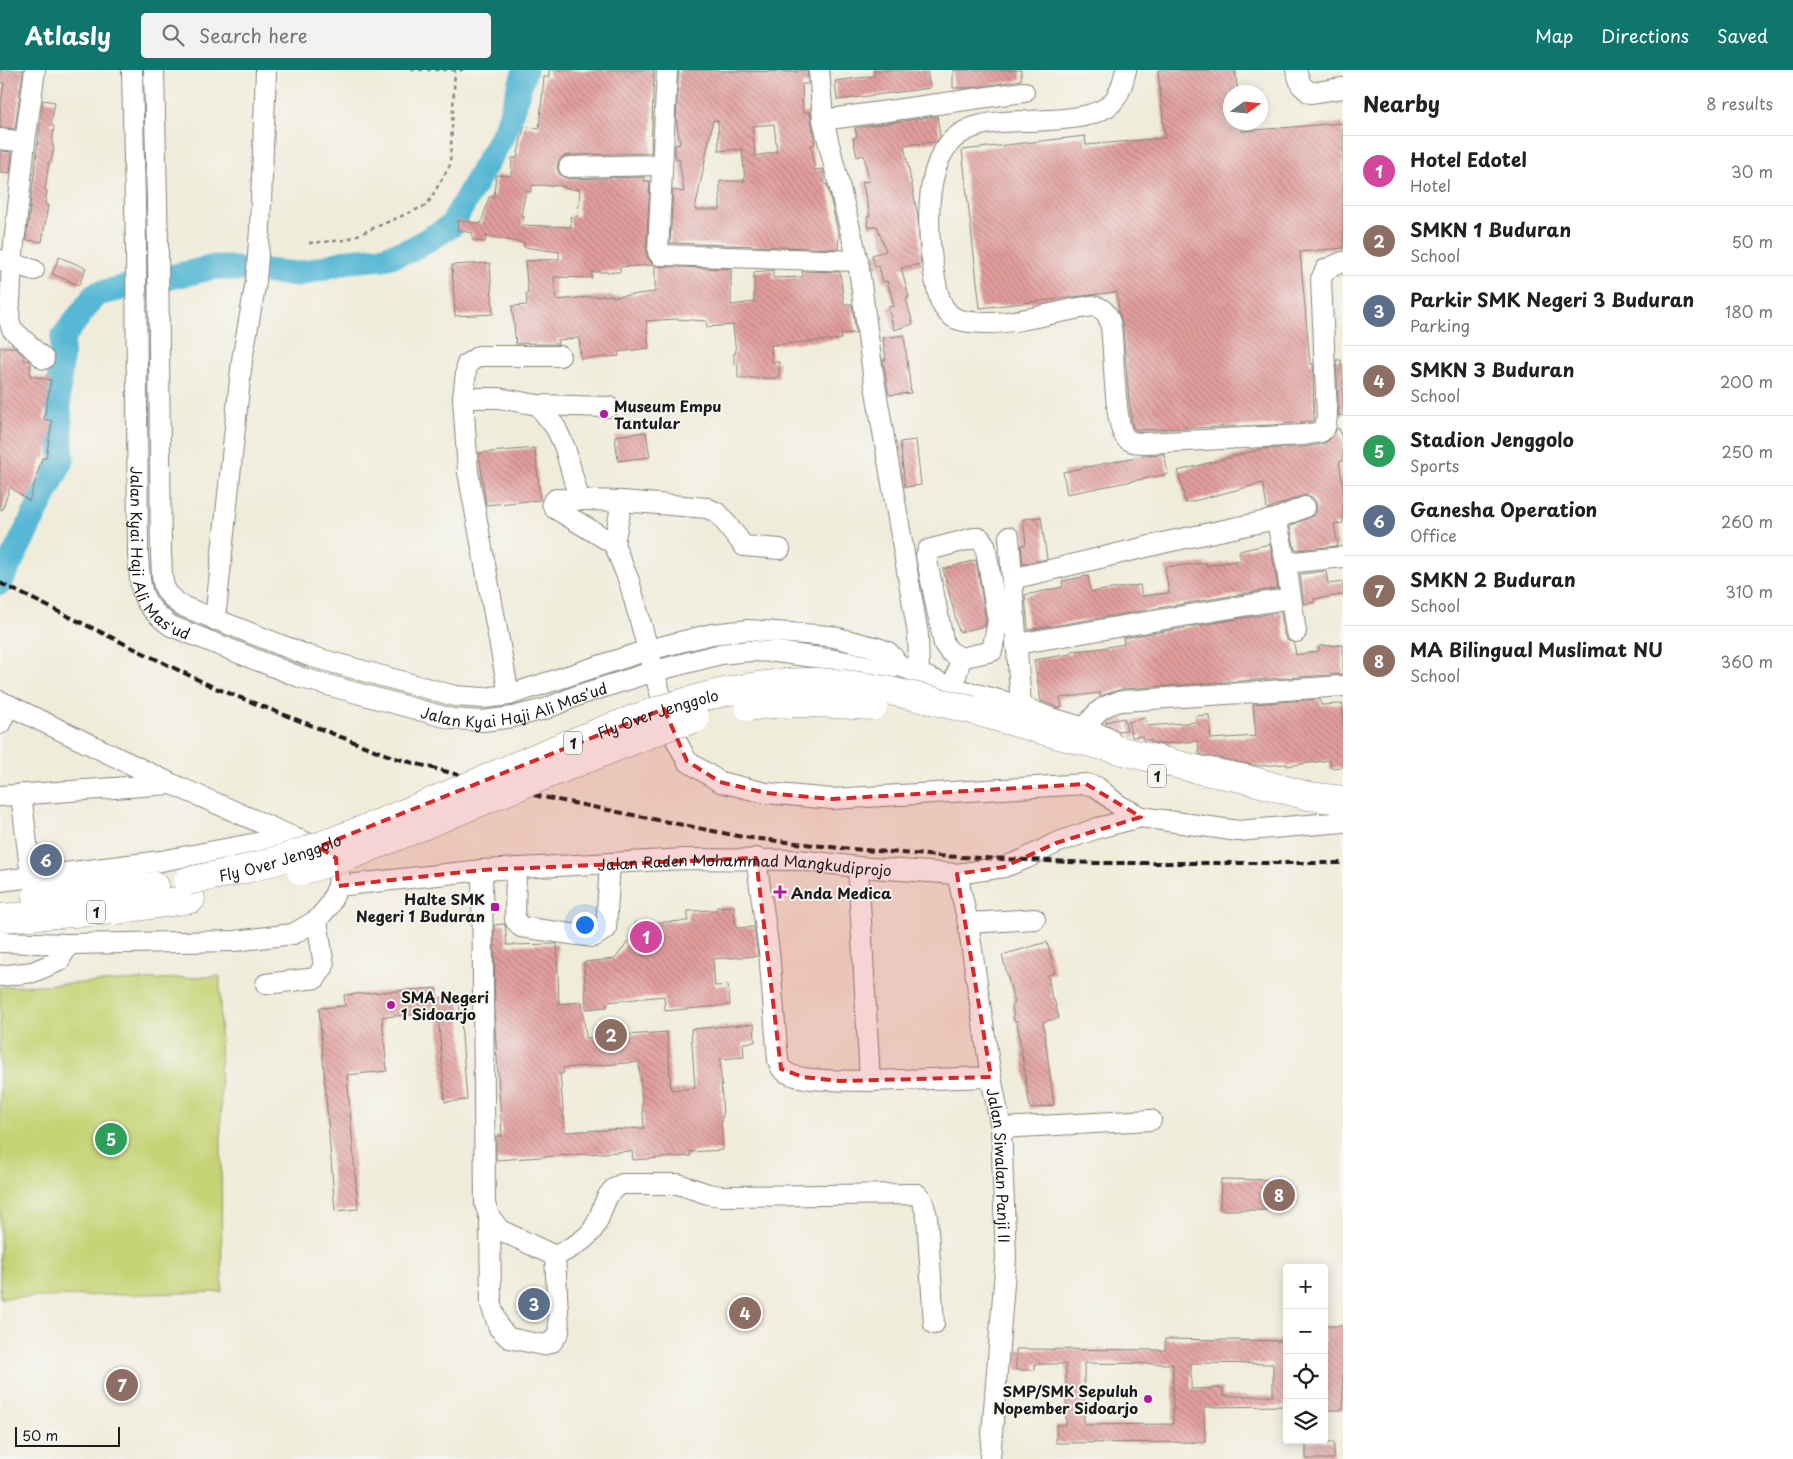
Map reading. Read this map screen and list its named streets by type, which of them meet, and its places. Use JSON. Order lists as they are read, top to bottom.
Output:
{
  "streets": {
    "highway": ["Fly Over Jenggolo", "1"],
    "street": ["Jalan Kyai Haji Ali Mas'ud", "Jalan Raden Mohammad Mangkudiprojo", "Jalan Siwalan Panji II"]
  },
  "crossings": [
    ["Jalan Kyai Haji Ali Mas'ud", "Jalan Raden Mohammad Mangkudiprojo"],
    ["Fly Over Jenggolo", "1"],
    ["Jalan Raden Mohammad Mangkudiprojo", "Jalan Siwalan Panji II"]
  ],
  "places": {
    "other": ["Museum Empu Tantular", "SMA Negeri 1 Sidoarjo", "SMP/SMK Sepuluh Nopember Sidoarjo"],
    "health": ["Anda Medica"],
    "transit": ["Halte SMK Negeri 1 Buduran"]
  },
  "scale_bar": "50 m",
  "north": "right",
  "page": {
    "header": "Atlasly",
    "search": "Search here",
    "nav": ["Map", "Directions", "Saved"],
    "heading": ["Nearby", "8 results"],
    "list": [
      {
        "mark": "1",
        "name": "Hotel Edotel",
        "note": "Hotel",
        "value": "30 m"
      },
      {
        "mark": "2",
        "name": "SMKN 1 Buduran",
        "note": "School",
        "value": "50 m"
      },
      {
        "mark": "3",
        "name": "Parkir SMK Negeri 3 Buduran",
        "note": "Parking",
        "value": "180 m"
      },
      {
        "mark": "4",
        "name": "SMKN 3 Buduran",
        "note": "School",
        "value": "200 m"
      },
      {
        "mark": "5",
        "name": "Stadion Jenggolo",
        "note": "Sports",
        "value": "250 m"
      },
      {
        "mark": "6",
        "name": "Ganesha Operation",
        "note": "Office",
        "value": "260 m"
      },
      {
        "mark": "7",
        "name": "SMKN 2 Buduran",
        "note": "School",
        "value": "310 m"
      },
      {
        "mark": "8",
        "name": "MA Bilingual Muslimat NU",
        "note": "School",
        "value": "360 m"
      }
    ],
    "pins": [
      "6",
      "1",
      "2",
      "5",
      "8",
      "3",
      "4",
      "7"
    ],
    "map_buttons": ["+", "−"],
    "scale": "50 m"
  }
}
